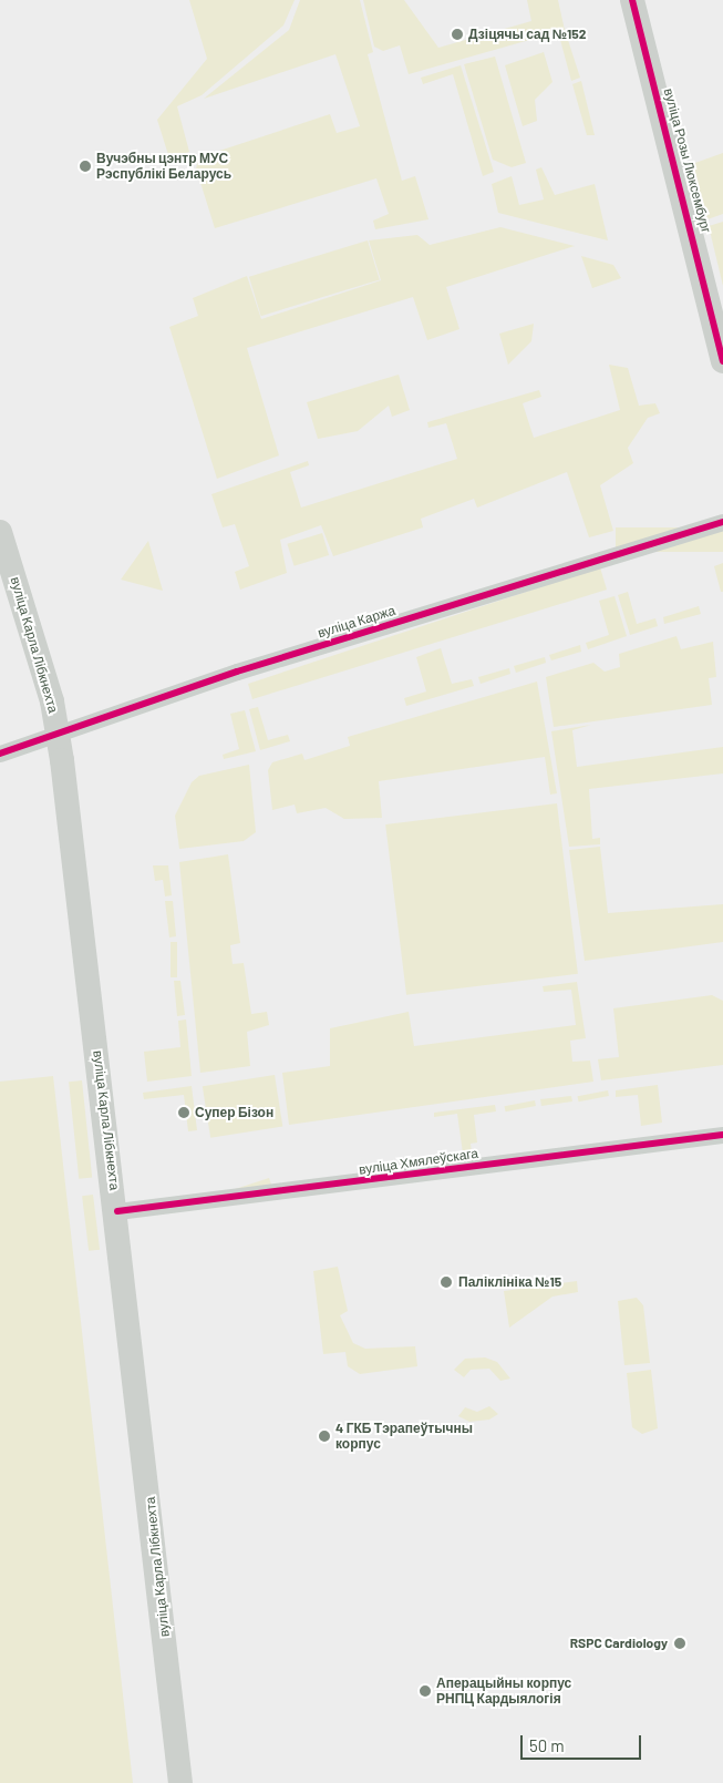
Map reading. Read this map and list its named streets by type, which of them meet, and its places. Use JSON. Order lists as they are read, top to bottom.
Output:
{
  "streets": {
    "main road": ["вуліца Розы Люксембург", "вуліца Карла Лібкнехта"],
    "street": ["вуліца Каржа", "вуліца Хмялеўскага"]
  },
  "crossings": [
    ["вуліца Каржа", "вуліца Карла Лібкнехта"],
    ["вуліца Карла Лібкнехта", "вуліца Хмялеўскага"]
  ],
  "places": [
    "Дзіцячы сад №152",
    "Вучэбны цэнтр МУС Рэспублікі Беларусь",
    "Супер Бізон",
    "Паліклініка №15",
    "4 ГКБ Тэрапеўтычны корпус",
    "RSPC Cardiology",
    "Аперацыйны корпус РНПЦ Кардыялогія"
  ],
  "scale_bar": "50 m"
}
